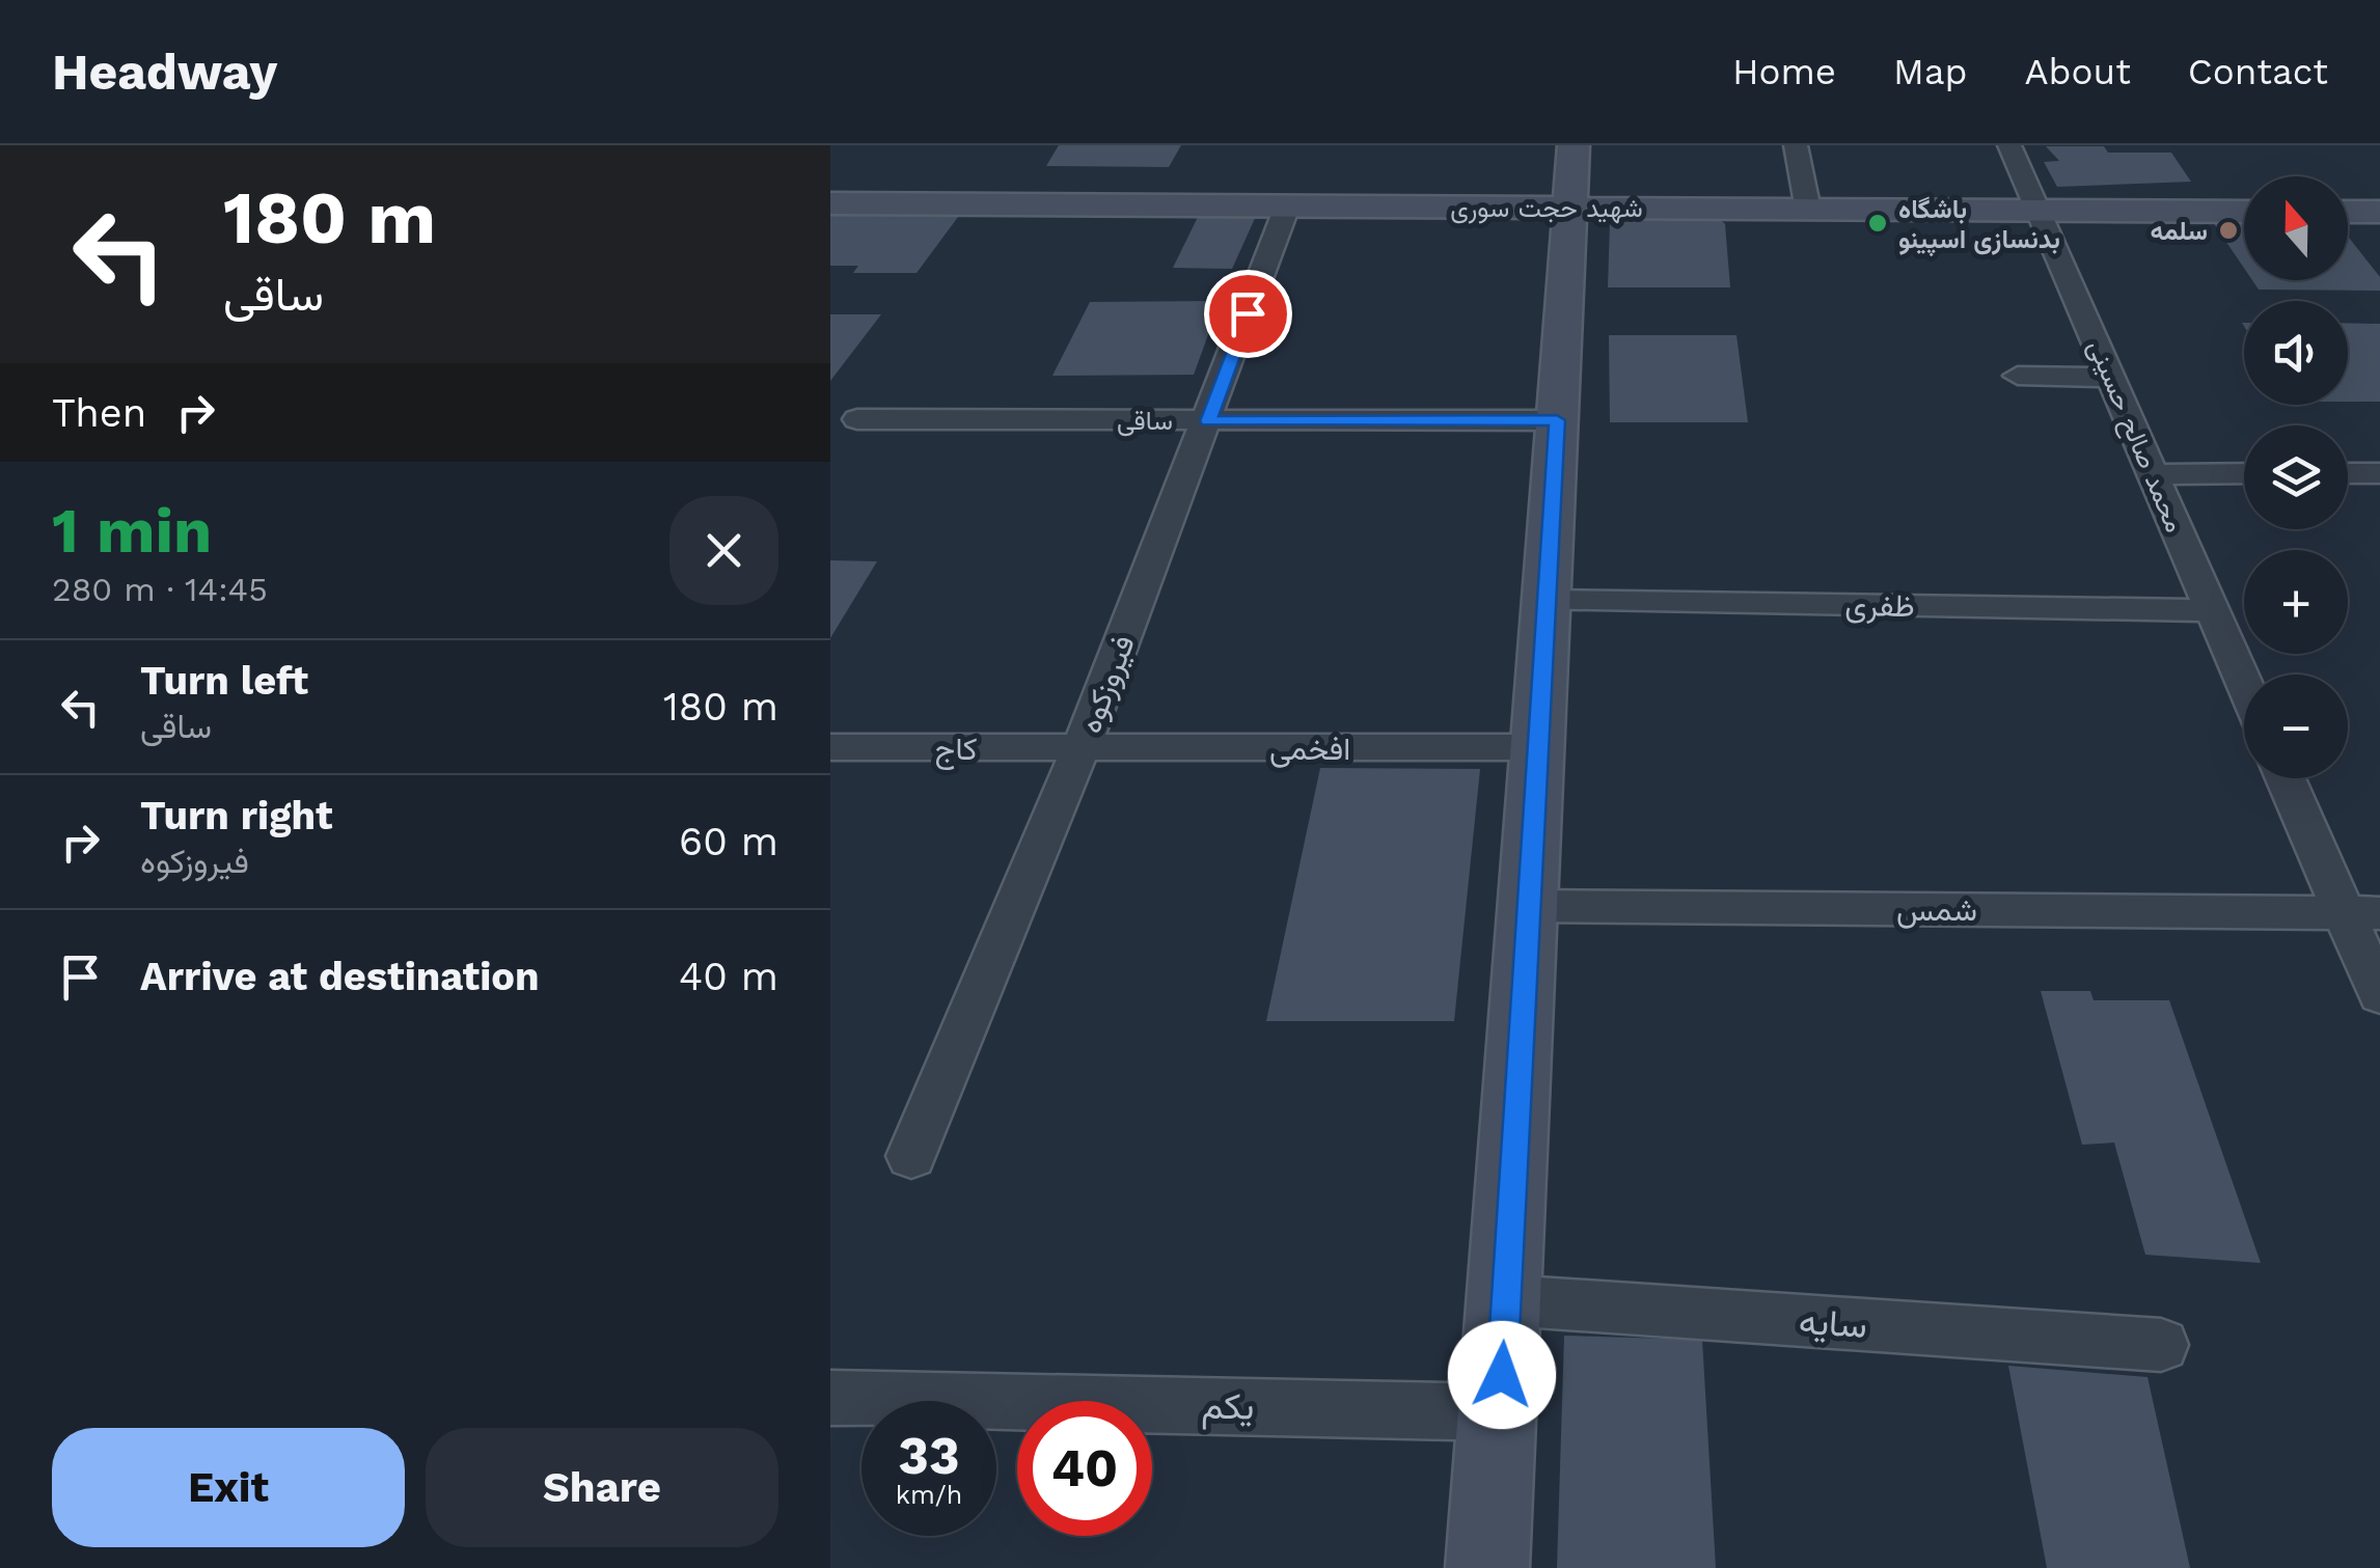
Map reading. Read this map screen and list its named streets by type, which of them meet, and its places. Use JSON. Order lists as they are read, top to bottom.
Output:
{
  "streets": {
    "street": [
      "شهید حجت سوری",
      "ساقی",
      "محمد صالح حسینی",
      "ظفری",
      "فیروزکوه",
      "کاج",
      "افخمی",
      "شمس",
      "سایه",
      "یکم"
    ]
  },
  "crossings": [
    ["شهید حجت سوری", "محمد صالح حسینی"],
    ["شهید حجت سوری", "فیروزکوه"],
    ["ساقی", "فیروزکوه"],
    ["محمد صالح حسینی", "ظفری"],
    ["فیروزکوه", "کاج"],
    ["فیروزکوه", "افخمی"],
    ["کاج", "افخمی"]
  ],
  "places": ["باشگاه بدنسازی اسپینو", "سلمه"],
  "north": "top",
  "page": {
    "header": "Headway",
    "nav": [
      "Home",
      "Map",
      "About",
      "Contact"
    ],
    "turn": ["180 m", "ساقی"],
    "map_buttons": ["+", "−"],
    "then": "Then",
    "heading": ["1 min", "280 m · 14:45"],
    "list": [
      {
        "name": "Turn left",
        "note": "ساقی",
        "value": "180 m"
      },
      {
        "name": "Turn right",
        "note": "فیروزکوه",
        "value": "60 m"
      },
      {
        "name": "Arrive at destination",
        "value": "40 m"
      }
    ],
    "speed": "33 km/h",
    "limit": "40",
    "buttons": ["Exit", "Share"]
  }
}
